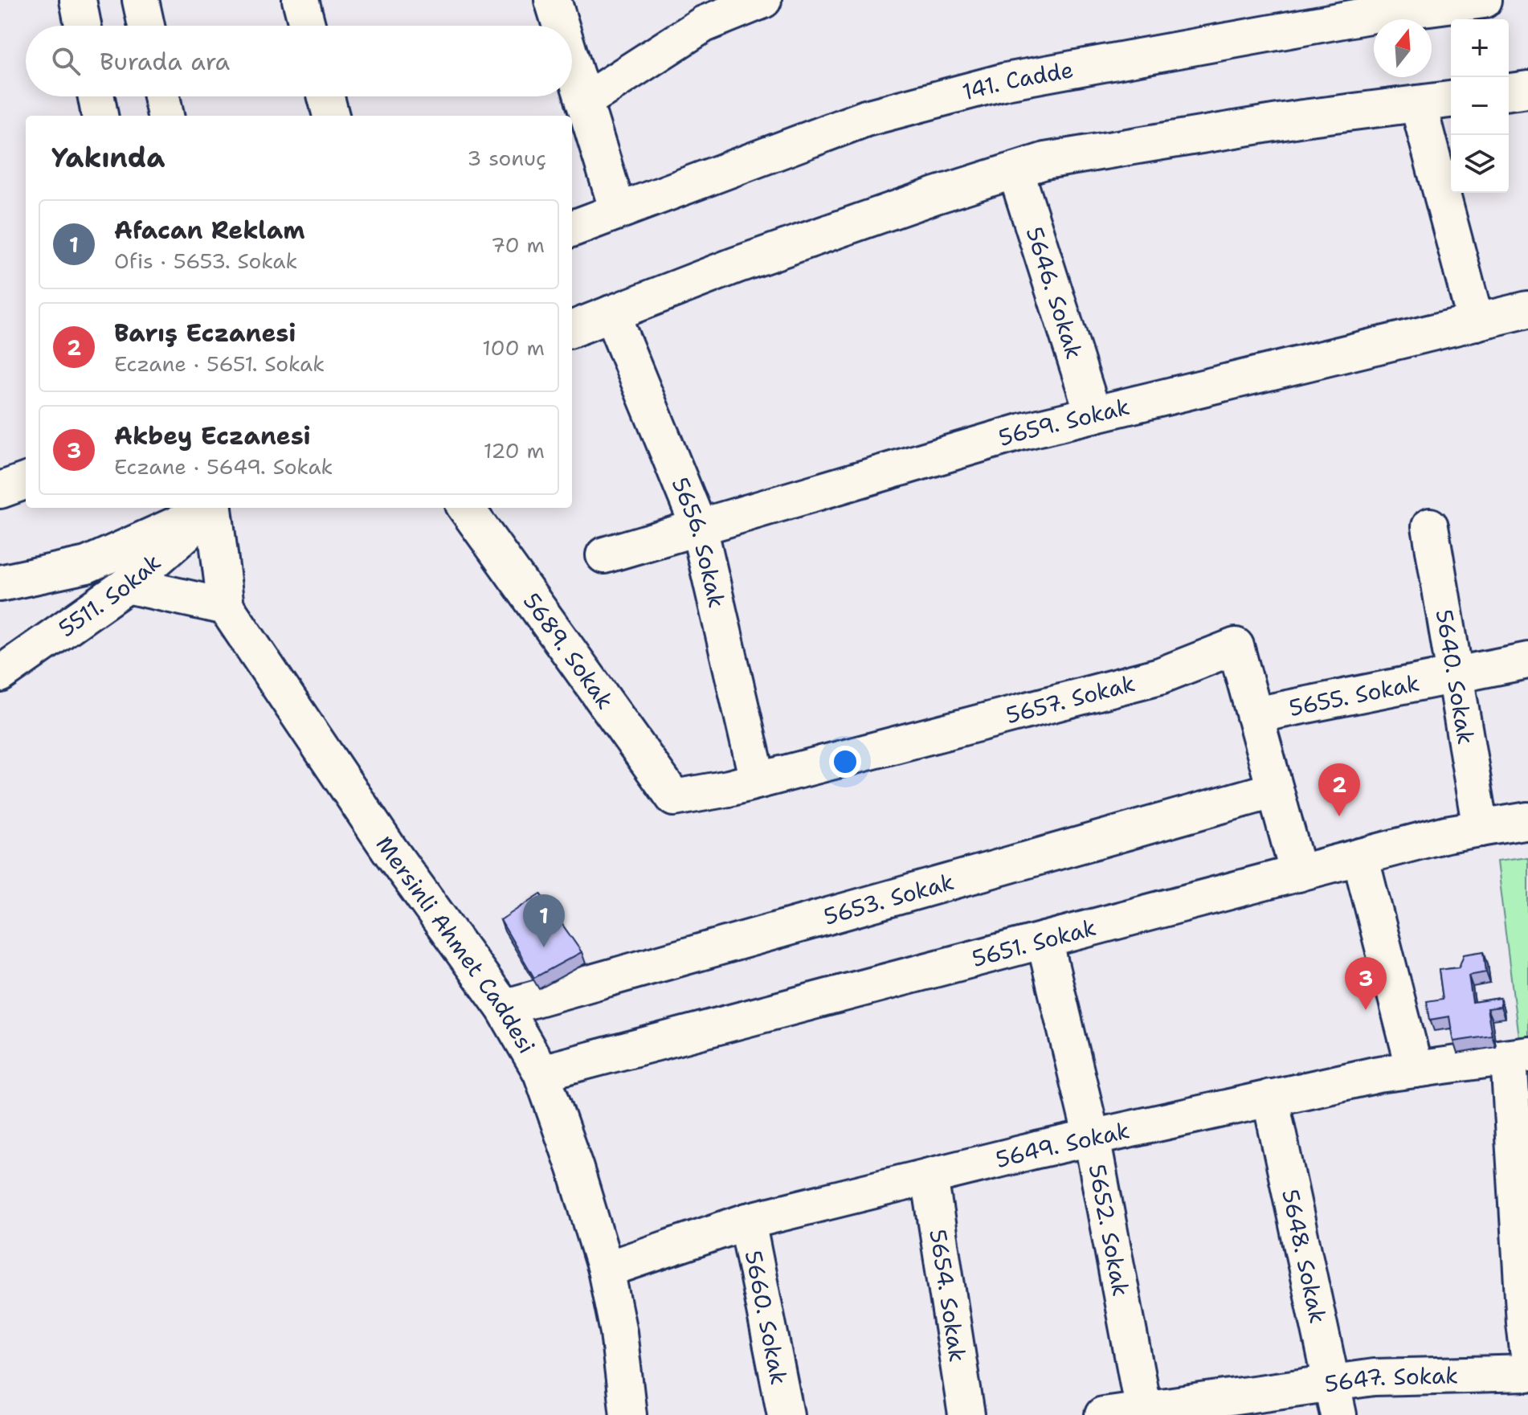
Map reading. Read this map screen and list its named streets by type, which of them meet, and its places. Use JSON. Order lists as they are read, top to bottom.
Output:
{
  "streets": {
    "street": [
      "141. Cadde",
      "5646. Sokak",
      "5659. Sokak",
      "5656. Sokak",
      "5511. Sokak",
      "5689. Sokak",
      "5640. Sokak",
      "5655. Sokak",
      "5657. Sokak",
      "5653. Sokak",
      "5651. Sokak",
      "Mersinli Ahmet Caddesi",
      "5649. Sokak",
      "5652. Sokak",
      "5648. Sokak",
      "5654. Sokak",
      "5660. Sokak",
      "5647. Sokak"
    ]
  },
  "crossings": [
    ["5646. Sokak", "5659. Sokak"],
    ["5659. Sokak", "5656. Sokak"],
    ["5656. Sokak", "5657. Sokak"],
    ["5689. Sokak", "5657. Sokak"],
    ["5640. Sokak", "5655. Sokak"],
    ["5640. Sokak", "5651. Sokak"],
    ["5655. Sokak", "5657. Sokak"],
    ["5657. Sokak", "5653. Sokak"],
    ["5657. Sokak", "5651. Sokak"],
    ["5653. Sokak", "Mersinli Ahmet Caddesi"],
    ["5651. Sokak", "Mersinli Ahmet Caddesi"],
    ["5651. Sokak", "5652. Sokak"],
    ["Mersinli Ahmet Caddesi", "5649. Sokak"],
    ["5649. Sokak", "5652. Sokak"],
    ["5649. Sokak", "5648. Sokak"],
    ["5649. Sokak", "5654. Sokak"],
    ["5649. Sokak", "5660. Sokak"],
    ["5652. Sokak", "5647. Sokak"],
    ["5648. Sokak", "5647. Sokak"]
  ],
  "north": "top",
  "page": {
    "map_buttons": ["+", "−"],
    "search": "Burada ara",
    "heading": ["Yakında", "3 sonuç"],
    "list": [
      {
        "mark": "1",
        "name": "Afacan Reklam",
        "note": "Ofis · 5653. Sokak",
        "value": "70 m"
      },
      {
        "mark": "2",
        "name": "Barış Eczanesi",
        "note": "Eczane · 5651. Sokak",
        "value": "100 m"
      },
      {
        "mark": "3",
        "name": "Akbey Eczanesi",
        "note": "Eczane · 5649. Sokak",
        "value": "120 m"
      }
    ],
    "pins": ["2", "1", "3"]
  }
}
